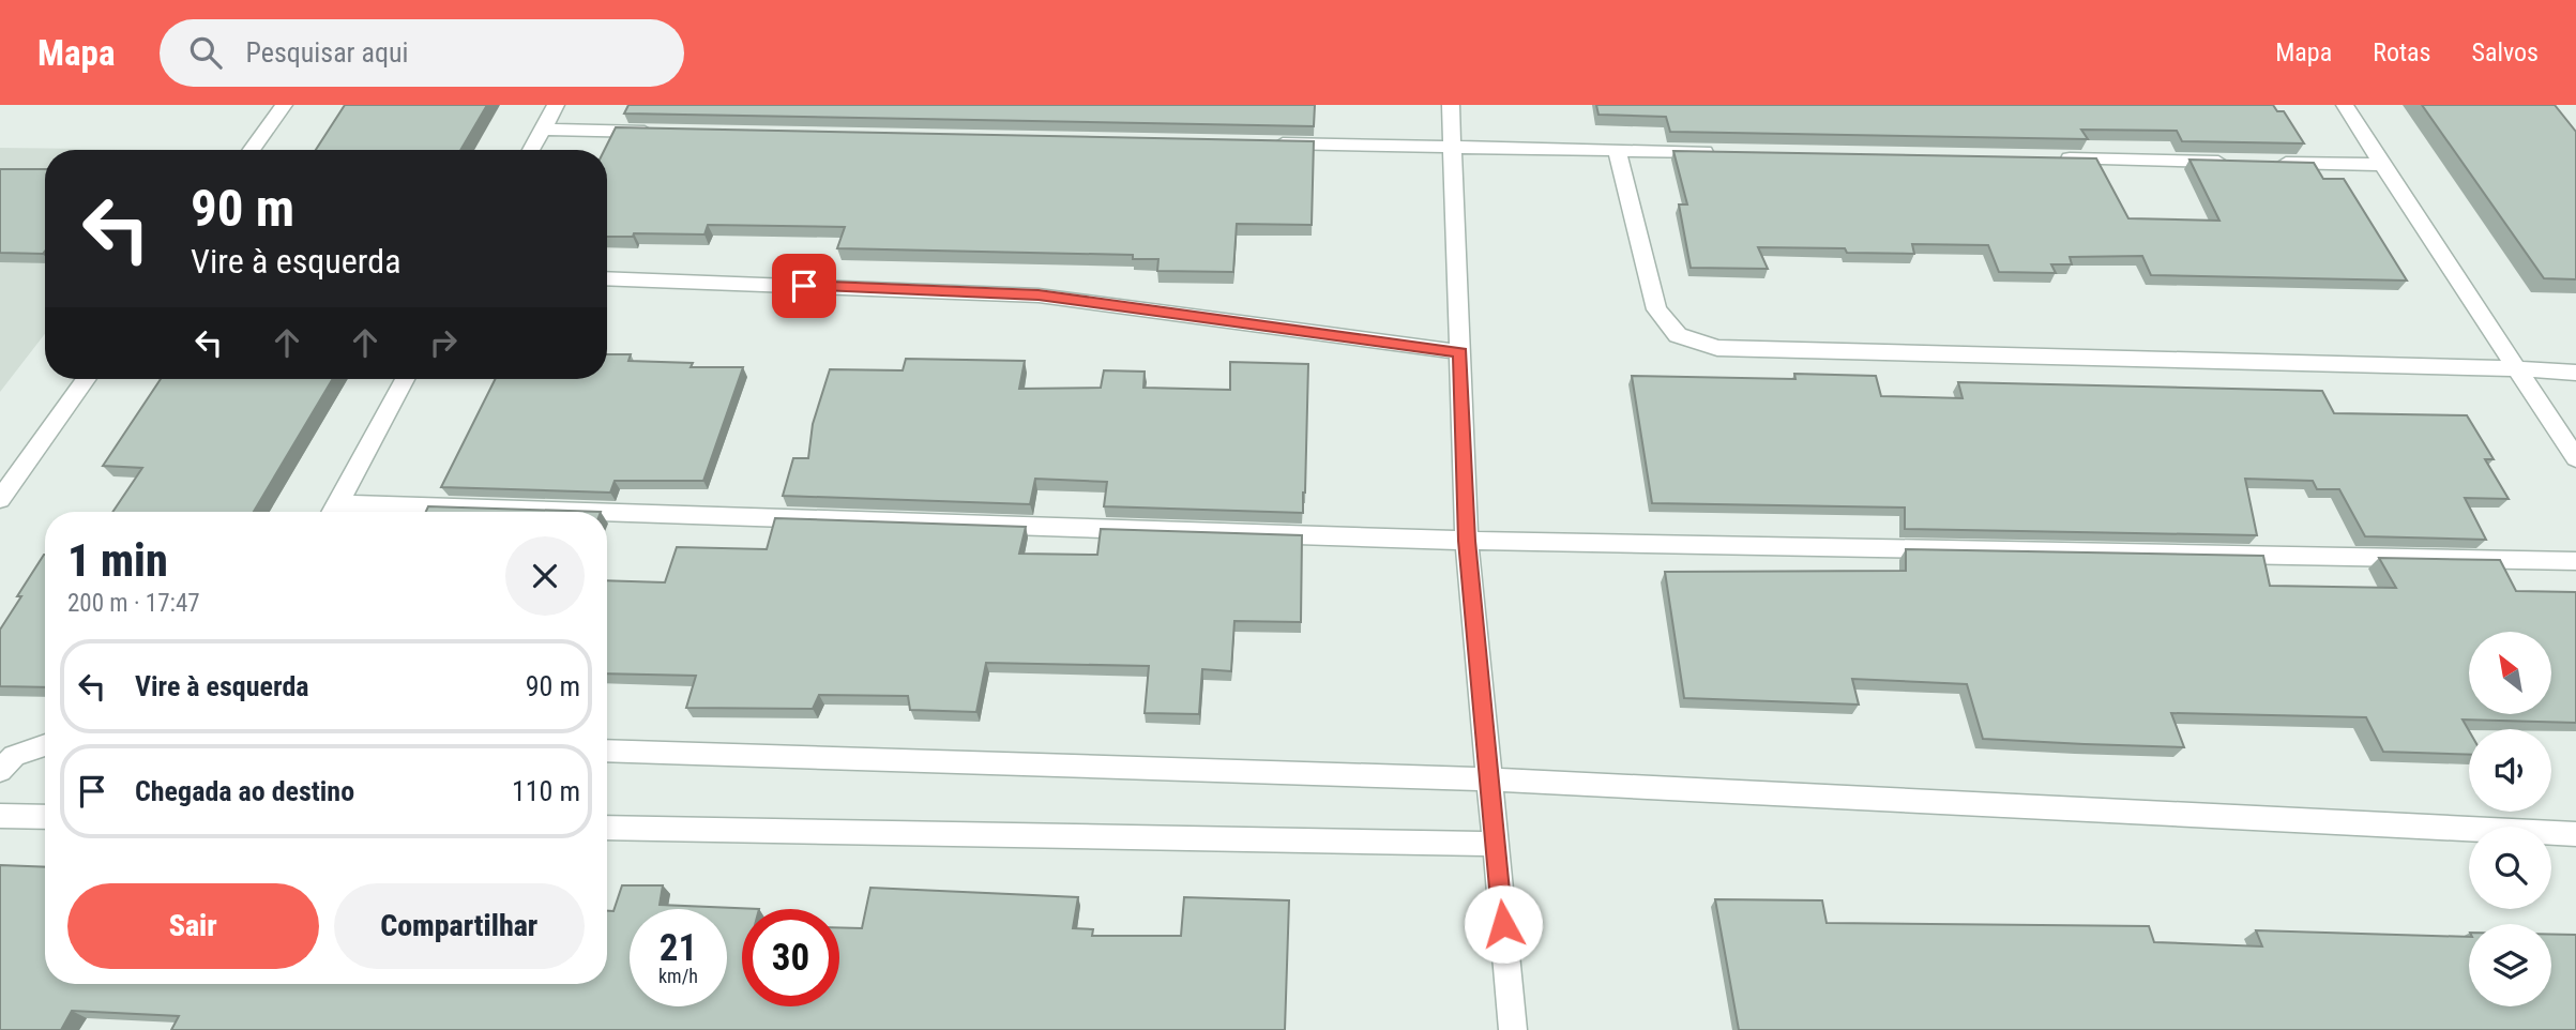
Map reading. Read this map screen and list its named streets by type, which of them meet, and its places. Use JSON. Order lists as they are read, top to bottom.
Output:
{
  "north": "top left",
  "page": {
    "header": "Mapa",
    "search": "Pesquisar aqui",
    "nav": ["Mapa", "Rotas", "Salvos"],
    "turn": ["90 m", "Vire à esquerda"],
    "heading": ["1 min", "200 m · 17:47"],
    "list": [
      {
        "name": "Vire à esquerda",
        "value": "90 m"
      },
      {
        "name": "Chegada ao destino",
        "value": "110 m"
      }
    ],
    "buttons": ["Sair", "Compartilhar"],
    "speed": "21 km/h",
    "limit": "30"
  }
}
